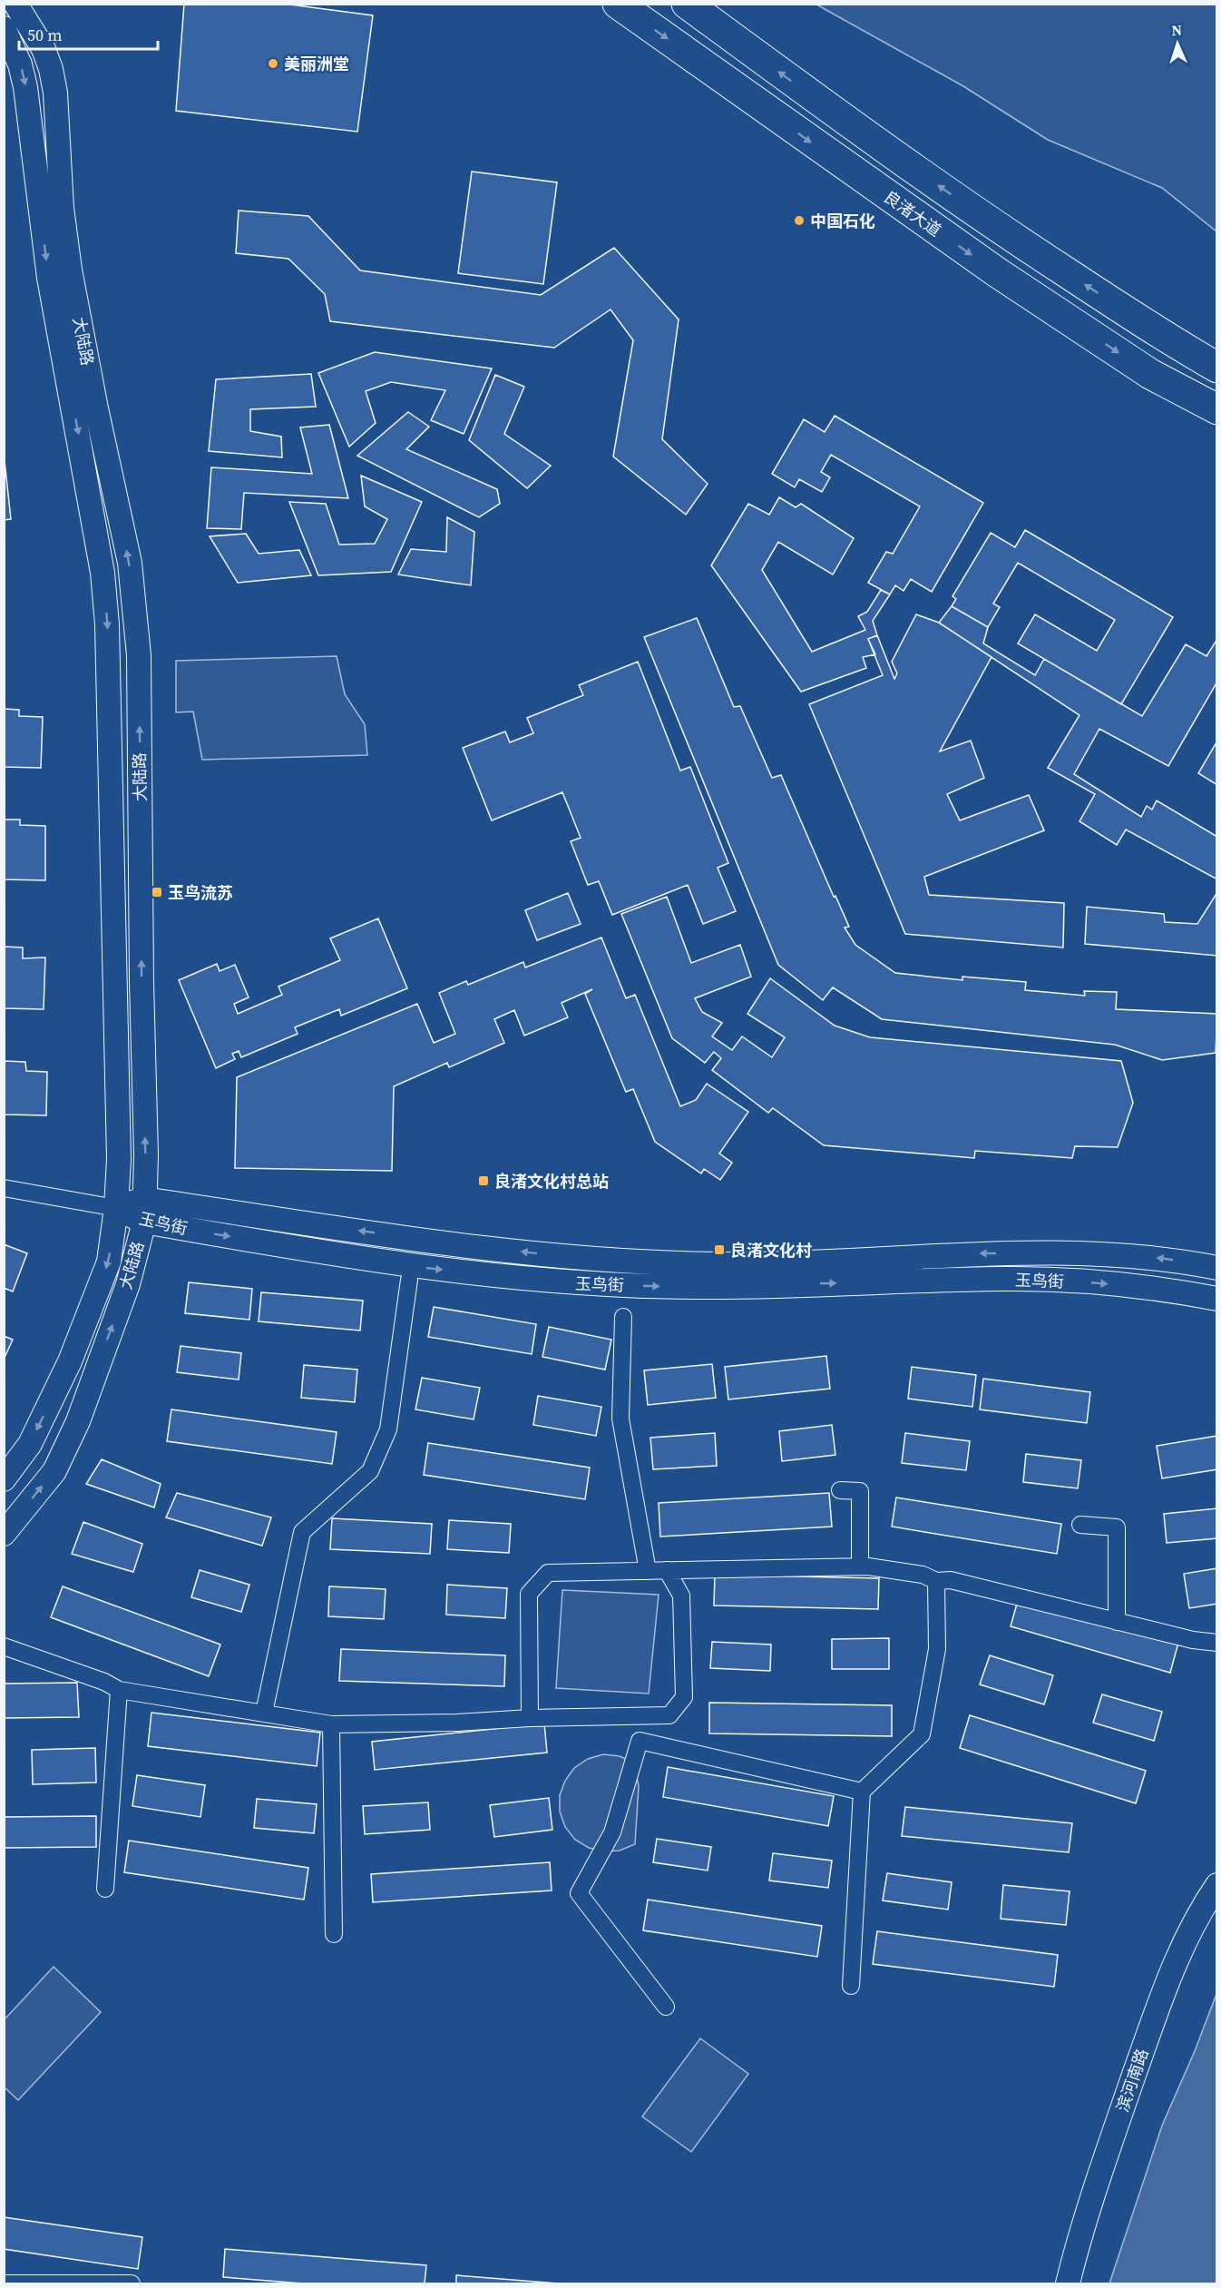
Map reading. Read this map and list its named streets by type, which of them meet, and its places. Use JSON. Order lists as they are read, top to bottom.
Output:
{
  "streets": {
    "highway": ["良渚大道"],
    "main road": ["大陆路", "玉鸟街", "滨河南路"]
  },
  "crossings": [
    ["大陆路", "玉鸟街"]
  ],
  "places": {
    "other": ["美丽洲堂", "中国石化"],
    "transit": ["玉鸟流苏", "良渚文化村总站", "良渚文化村"]
  },
  "scale_bar": "50 m",
  "north": "top"
}
